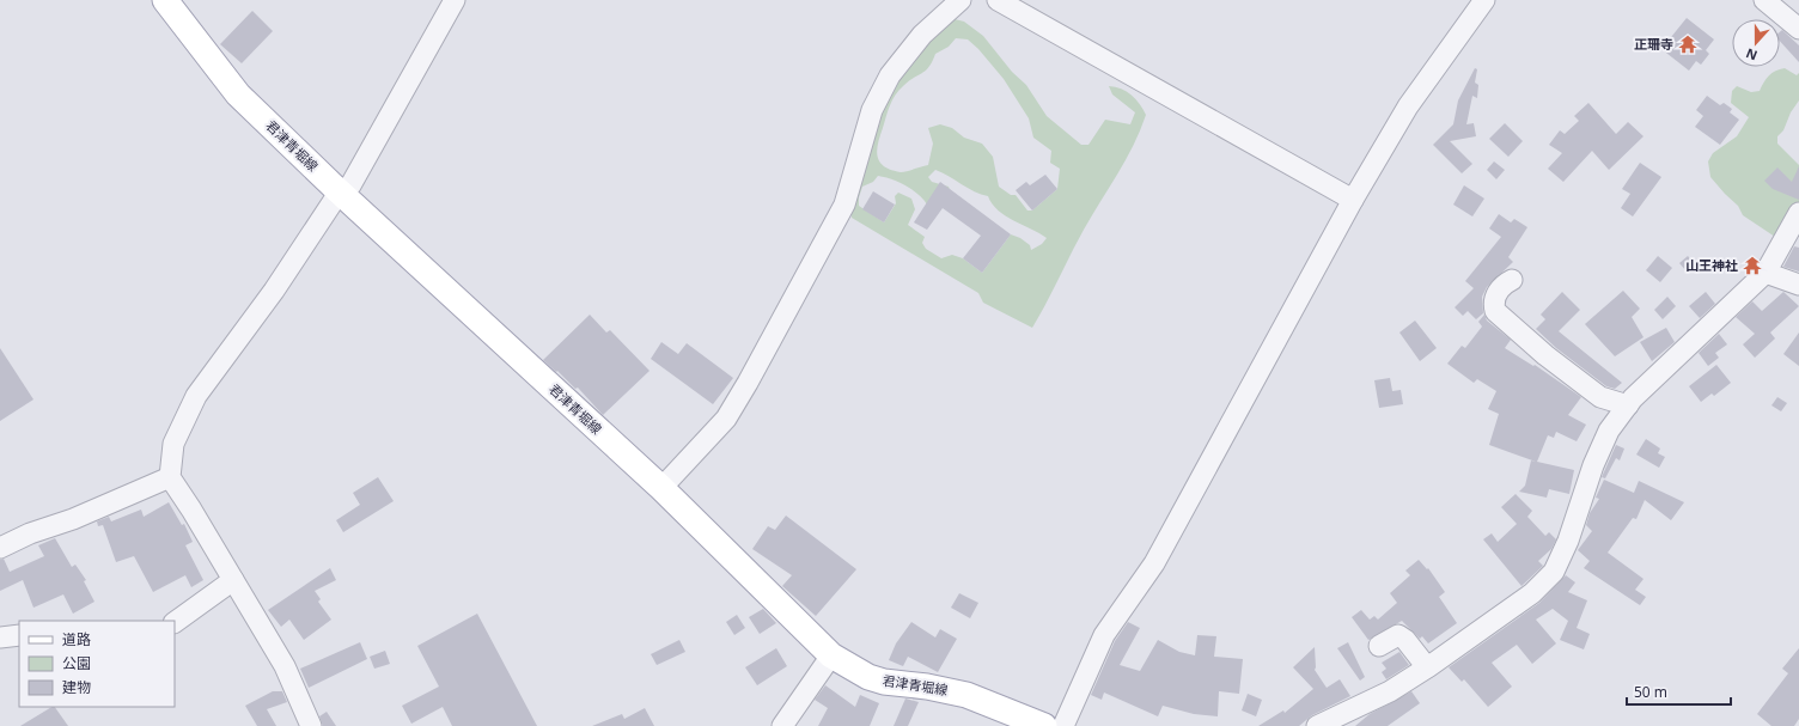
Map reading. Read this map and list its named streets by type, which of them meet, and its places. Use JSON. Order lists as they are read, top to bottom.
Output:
{
  "streets": {
    "main road": ["君津青堀線"]
  },
  "places": {
    "temple": ["正珊寺", "山王神社"]
  },
  "legend": ["道路", "公園", "建物"],
  "scale_bar": "50 m",
  "north": "bottom"
}
